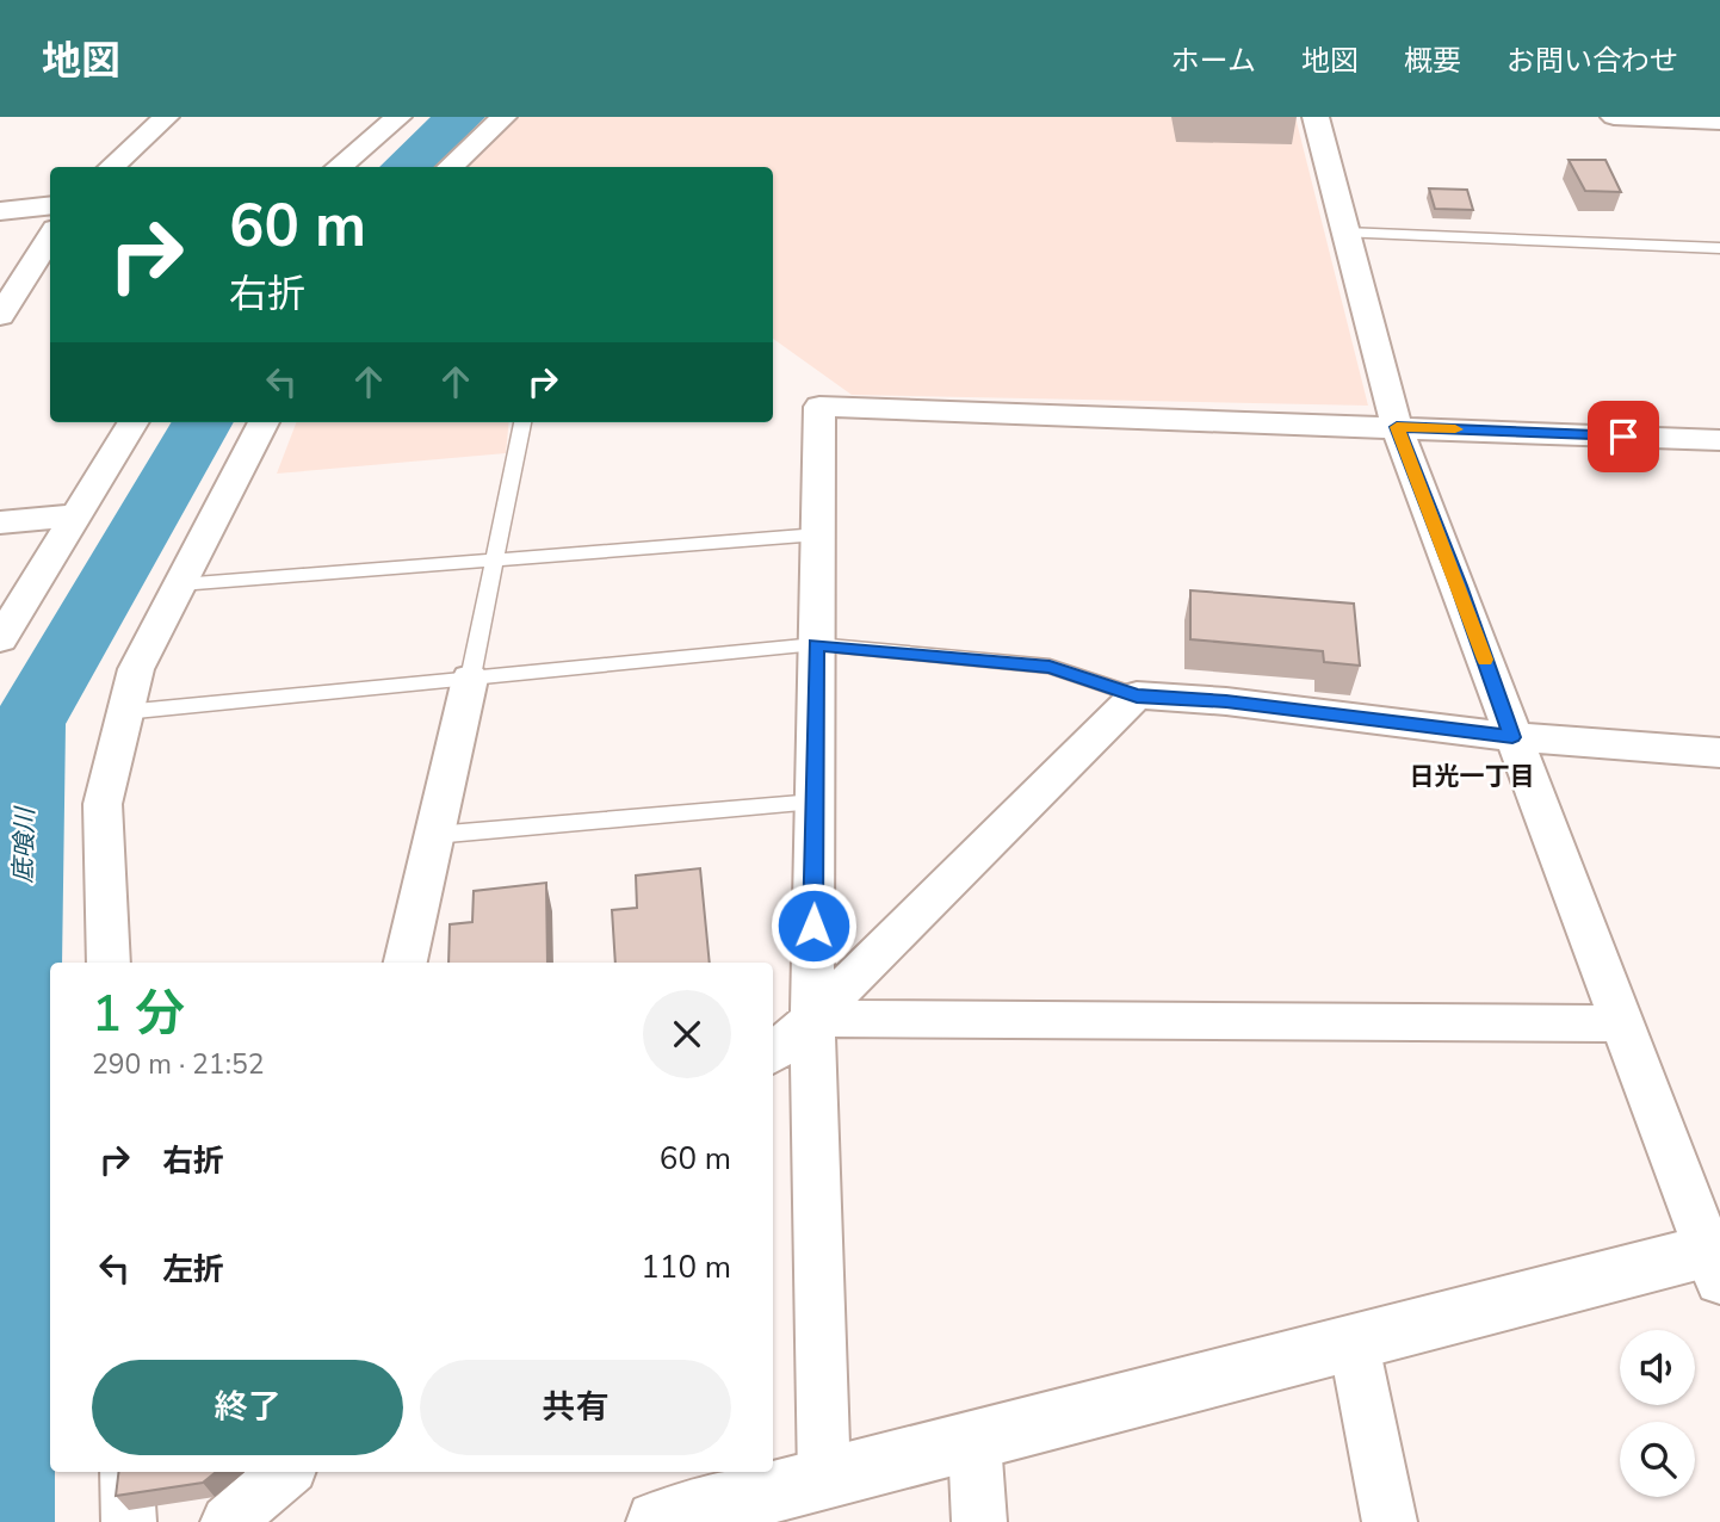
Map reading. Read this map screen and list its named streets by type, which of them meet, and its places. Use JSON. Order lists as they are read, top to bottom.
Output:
{
  "districts": ["日光一丁目"],
  "water": ["底喰川"],
  "page": {
    "header": "地図",
    "nav": [
      "ホーム",
      "地図",
      "概要",
      "お問い合わせ"
    ],
    "turn": ["60 m", "右折"],
    "heading": ["1 分", "290 m · 21:52"],
    "list": [
      {
        "name": "右折",
        "value": "60 m"
      },
      {
        "name": "左折",
        "value": "110 m"
      }
    ],
    "buttons": ["終了", "共有"]
  }
}
